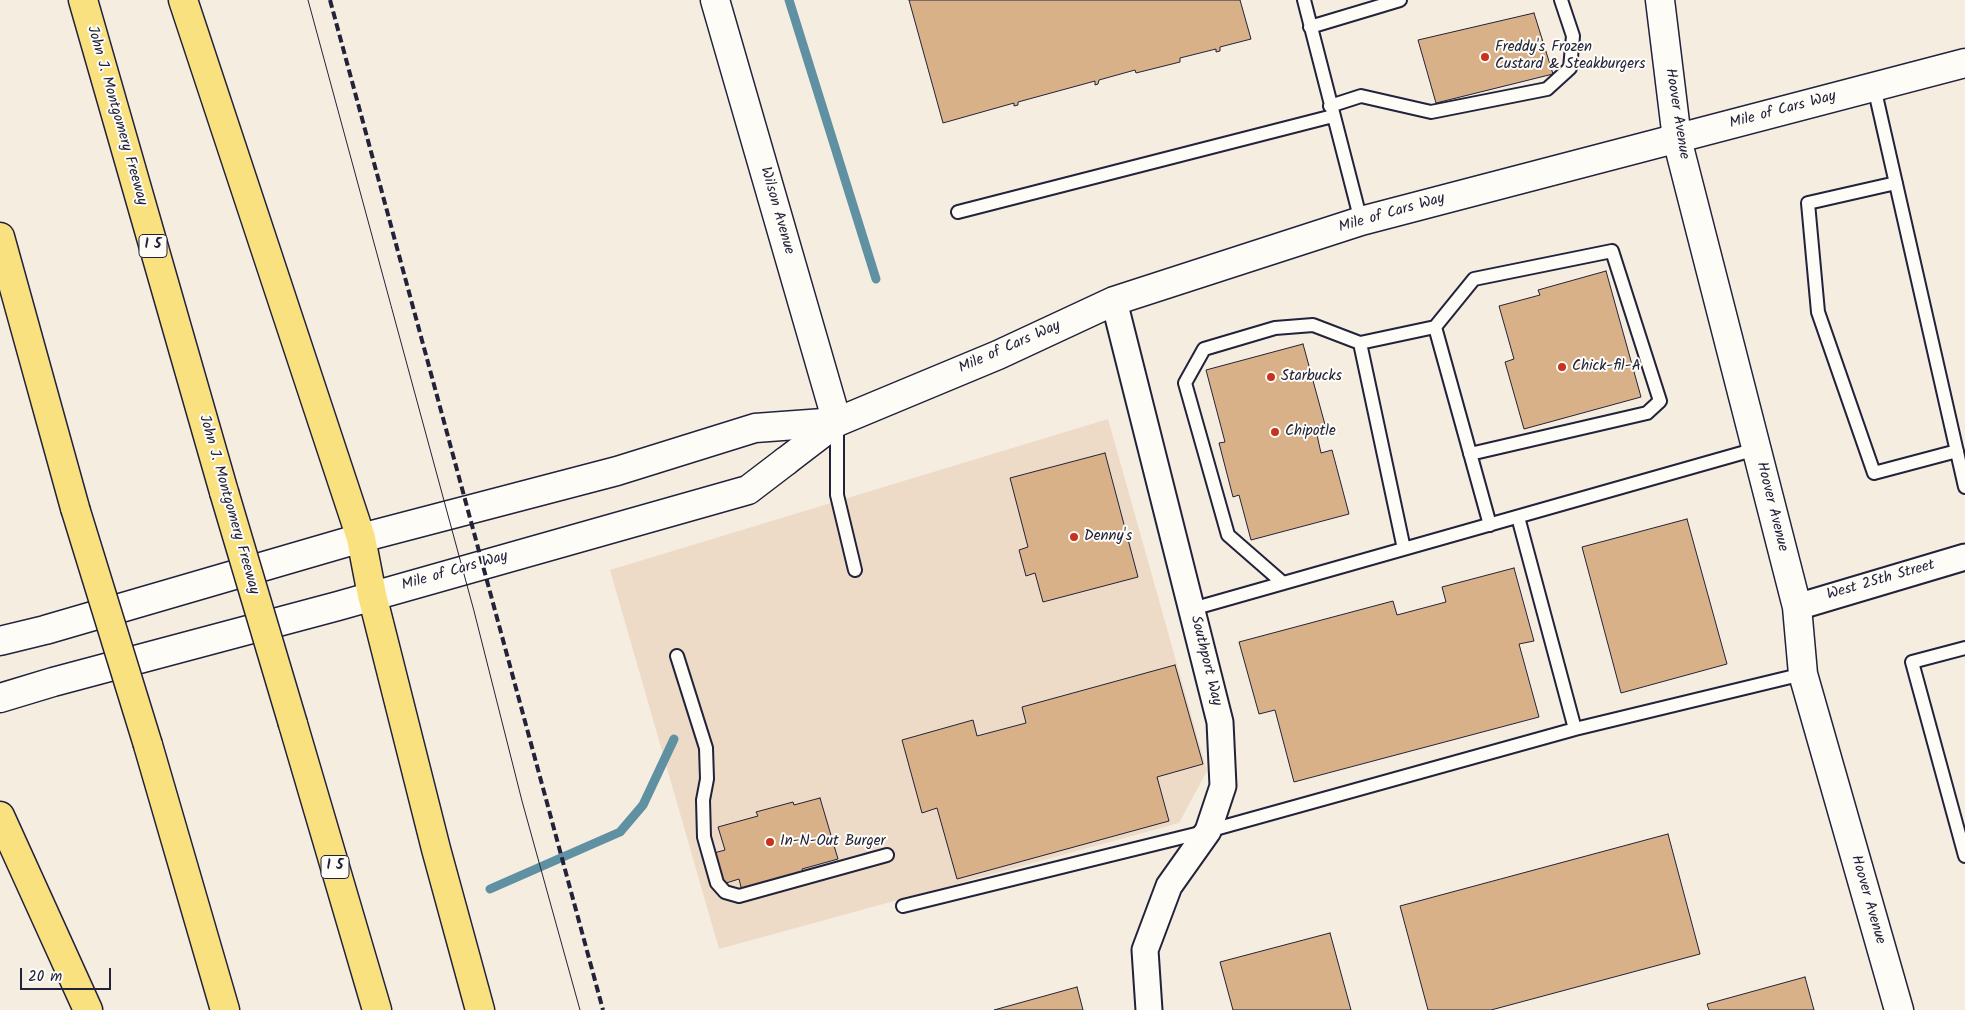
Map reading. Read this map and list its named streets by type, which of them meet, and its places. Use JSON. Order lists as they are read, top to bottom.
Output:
{
  "streets": {
    "highway": ["John J. Montgomery Freeway", "I 5"],
    "main road": ["Mile of Cars Way", "Hoover Avenue", "Wilson Avenue"],
    "street": ["West 25th Street", "Southport Way"]
  },
  "crossings": [
    ["Mile of Cars Way", "Hoover Avenue"],
    ["Mile of Cars Way", "Wilson Avenue"],
    ["Mile of Cars Way", "Southport Way"],
    ["Hoover Avenue", "West 25th Street"]
  ],
  "places": [
    "Freddy's Frozen Custard & Steakburgers",
    "Chick-fil-A",
    "Starbucks",
    "Chipotle",
    "Denny's",
    "In-N-Out Burger"
  ],
  "scale_bar": "20 m"
}
